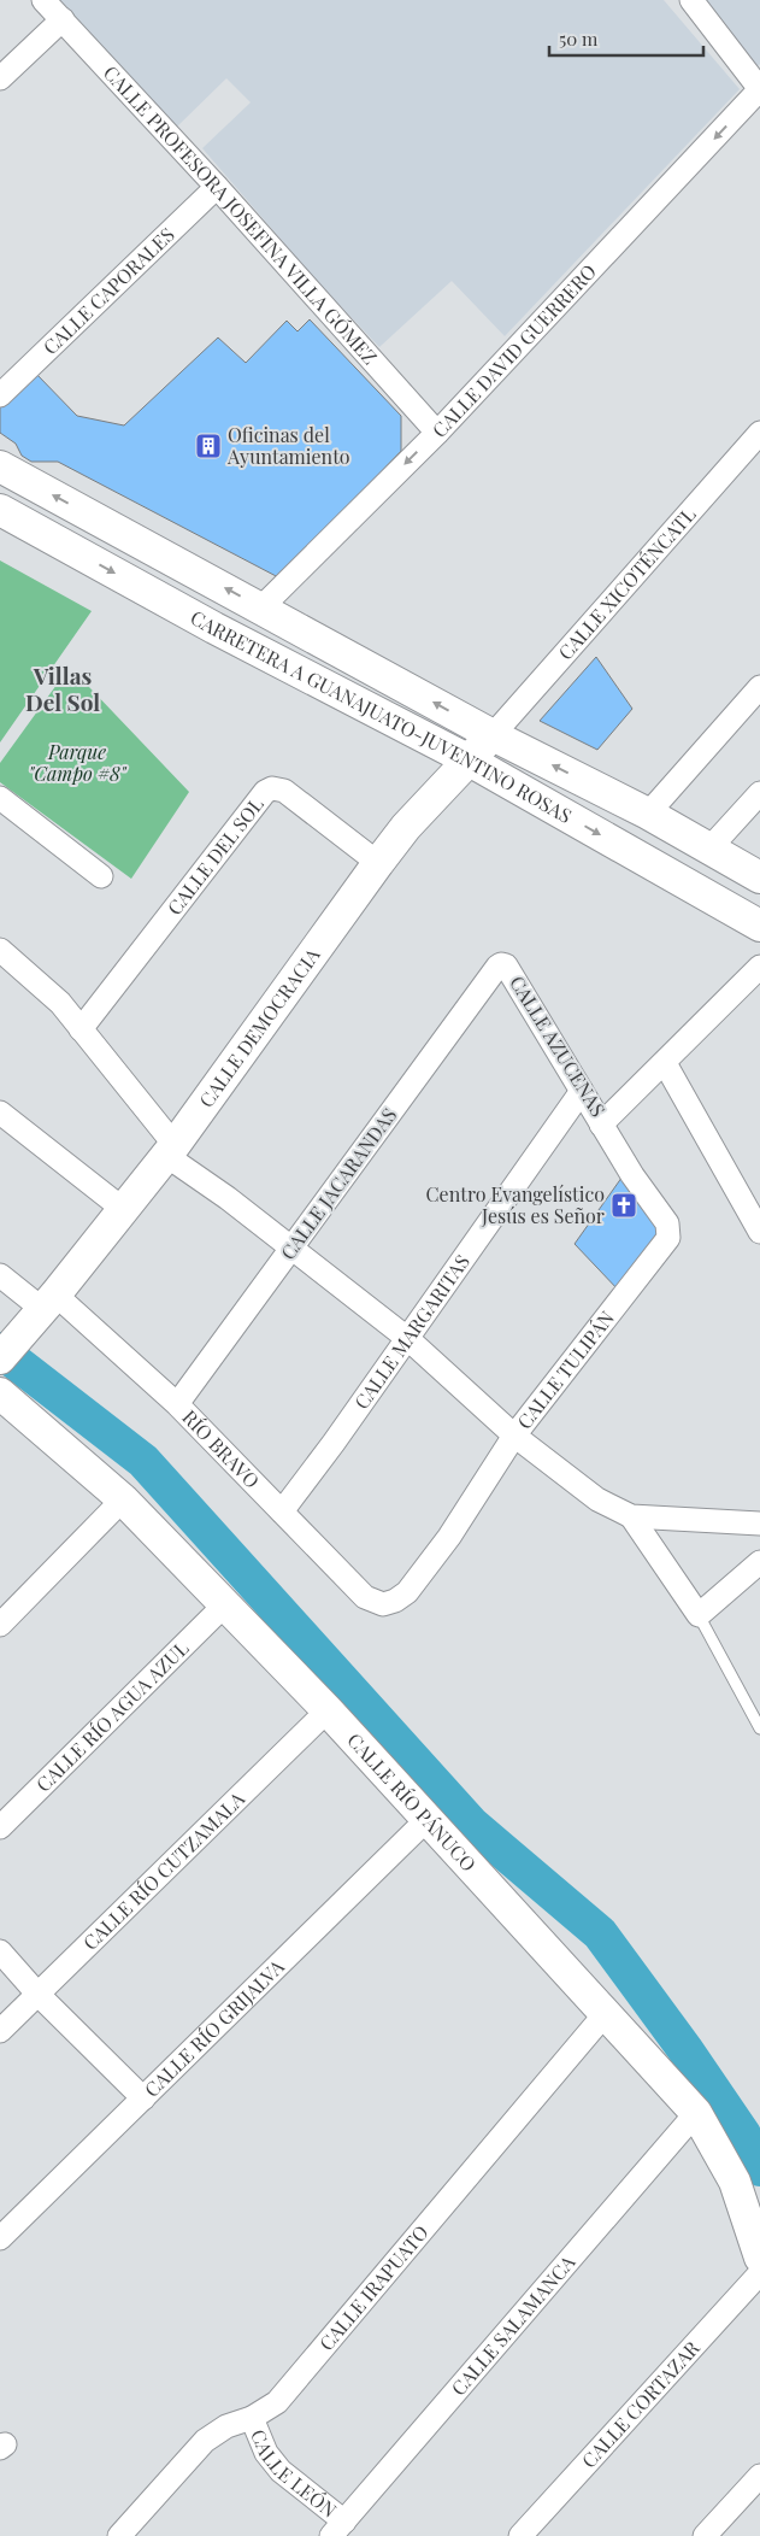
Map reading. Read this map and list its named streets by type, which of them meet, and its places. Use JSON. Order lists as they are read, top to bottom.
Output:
{
  "streets": {
    "street": [
      "CALLE PROFESORA JOSEFINA VILLA GÓMEZ",
      "CALLE CAPORALES",
      "CALLE DAVID GUERRERO",
      "CALLE XICOTÉNCATL",
      "CARRETERA A GUANAJUATO-JUVENTINO ROSAS",
      "CALLE DEL SOL",
      "CALLE DEMOCRACIA",
      "CALLE AZUCENAS",
      "CALLE JACARANDAS",
      "CALLE MARGARITAS",
      "CALLE TULIPÁN",
      "RÍO BRAVO",
      "CALLE RÍO AGUA AZUL",
      "CALLE RÍO PÁNUCO",
      "CALLE RÍO CUTZAMALA",
      "CALLE RÍO GRIJALVA",
      "CALLE IRAPUATO",
      "CALLE SALAMANCA",
      "CALLE CORTAZAR",
      "CALLE LEÓN"
    ]
  },
  "crossings": [
    ["CALLE PROFESORA JOSEFINA VILLA GÓMEZ", "CALLE CAPORALES"],
    ["CALLE PROFESORA JOSEFINA VILLA GÓMEZ", "CALLE DAVID GUERRERO"],
    ["CALLE DAVID GUERRERO", "CARRETERA A GUANAJUATO-JUVENTINO ROSAS"],
    ["CALLE XICOTÉNCATL", "CARRETERA A GUANAJUATO-JUVENTINO ROSAS"],
    ["CALLE XICOTÉNCATL", "CALLE DEMOCRACIA"],
    ["CARRETERA A GUANAJUATO-JUVENTINO ROSAS", "CALLE DEMOCRACIA"],
    ["CALLE DEL SOL", "CALLE DEMOCRACIA"],
    ["CALLE DEMOCRACIA", "RÍO BRAVO"],
    ["CALLE AZUCENAS", "CALLE JACARANDAS"],
    ["CALLE AZUCENAS", "CALLE MARGARITAS"],
    ["CALLE AZUCENAS", "CALLE TULIPÁN"],
    ["CALLE JACARANDAS", "RÍO BRAVO"],
    ["CALLE MARGARITAS", "RÍO BRAVO"],
    ["CALLE TULIPÁN", "RÍO BRAVO"],
    ["CALLE RÍO AGUA AZUL", "CALLE RÍO PÁNUCO"],
    ["CALLE RÍO PÁNUCO", "CALLE RÍO CUTZAMALA"],
    ["CALLE RÍO PÁNUCO", "CALLE RÍO GRIJALVA"],
    ["CALLE RÍO PÁNUCO", "CALLE IRAPUATO"],
    ["CALLE RÍO PÁNUCO", "CALLE SALAMANCA"],
    ["CALLE IRAPUATO", "CALLE LEÓN"],
    ["CALLE SALAMANCA", "CALLE LEÓN"]
  ],
  "one_way": ["CALLE DAVID GUERRERO"],
  "districts": ["Villas Del Sol"],
  "parks": ["Parque \"Campo #8\""],
  "places": {
    "building": ["Oficinas del Ayuntamiento"],
    "church": ["Centro Evangelístico Jesús es Señor"]
  },
  "scale_bar": "50 m"
}
